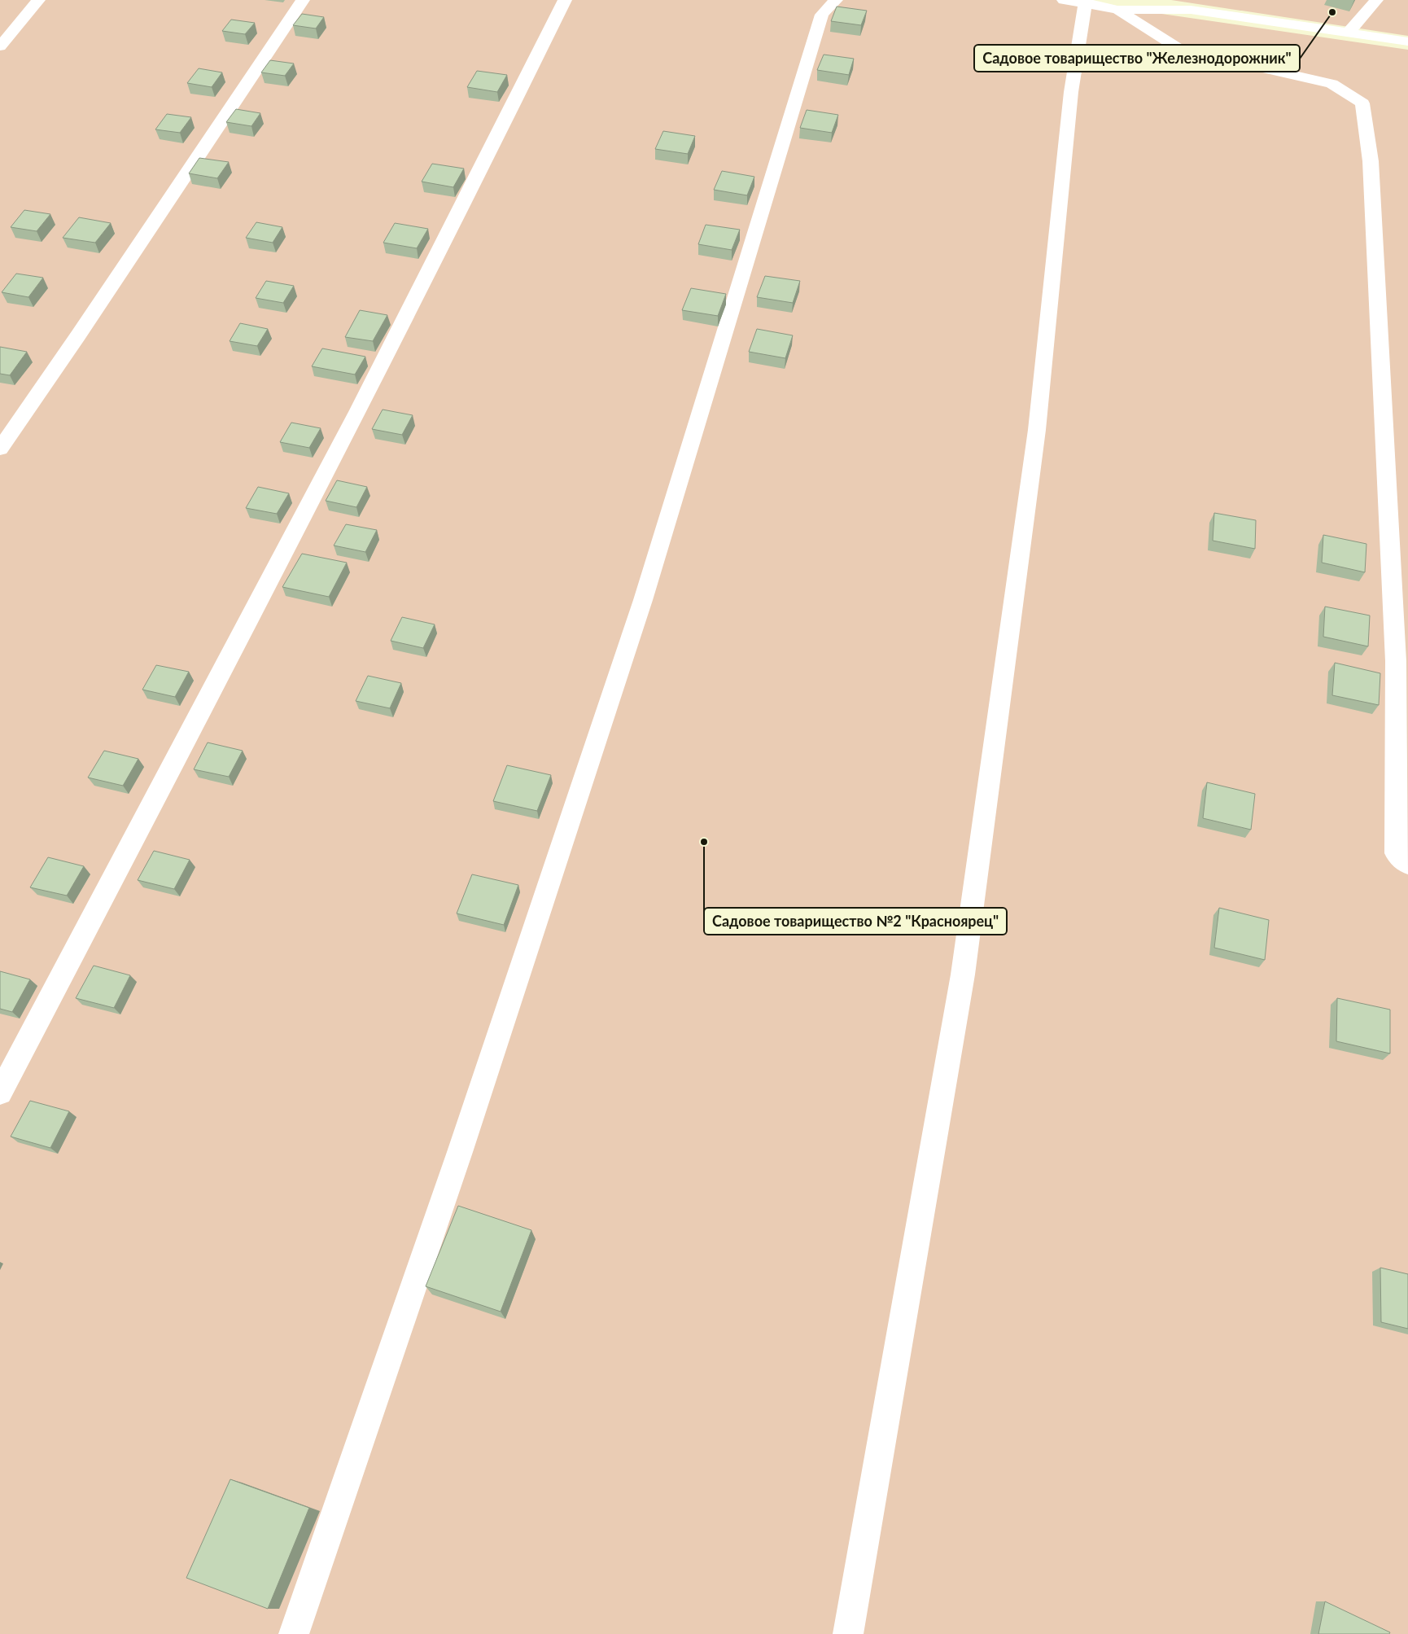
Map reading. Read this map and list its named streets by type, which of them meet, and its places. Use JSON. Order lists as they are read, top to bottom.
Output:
{
  "places": ["Садовое товарищество \"Железнодорожник\"", "Садовое товарищество №2 \"Красноярец\""]
}
